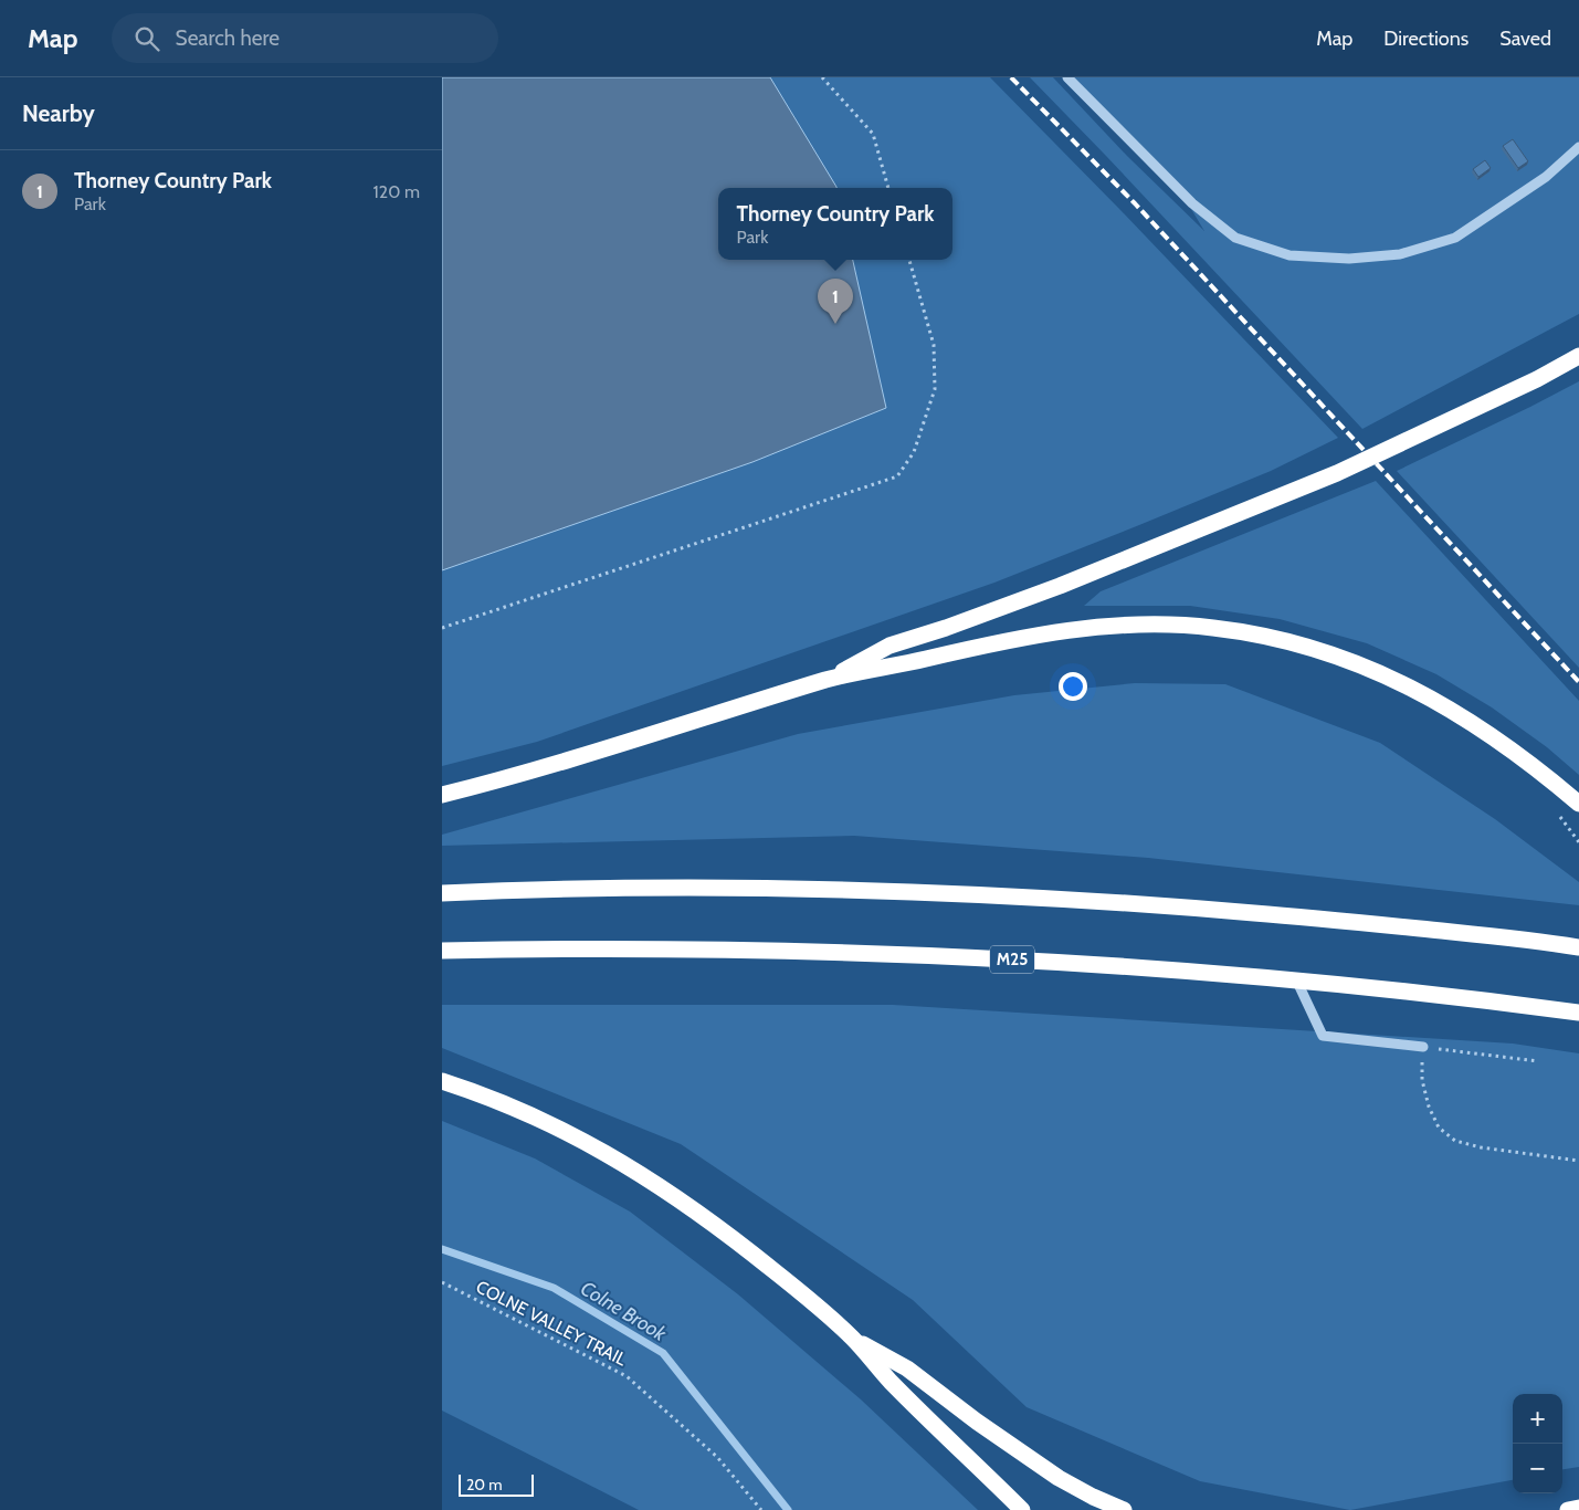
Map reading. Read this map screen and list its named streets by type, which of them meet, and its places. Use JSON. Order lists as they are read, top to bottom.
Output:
{
  "streets": {
    "highway": ["M25"],
    "path": ["COLNE VALLEY TRAIL"]
  },
  "water": ["Colne Brook"],
  "scale_bar": "20 m",
  "page": {
    "header": "Map",
    "search": "Search here",
    "nav": ["Map", "Directions", "Saved"],
    "heading": "Nearby",
    "list": [
      {
        "mark": "1",
        "name": "Thorney Country Park",
        "note": "Park",
        "value": "120 m"
      }
    ],
    "popup": ["Thorney Country Park", "Park"],
    "pins": "1",
    "map_buttons": ["+", "−"],
    "scale": "20 m"
  }
}
